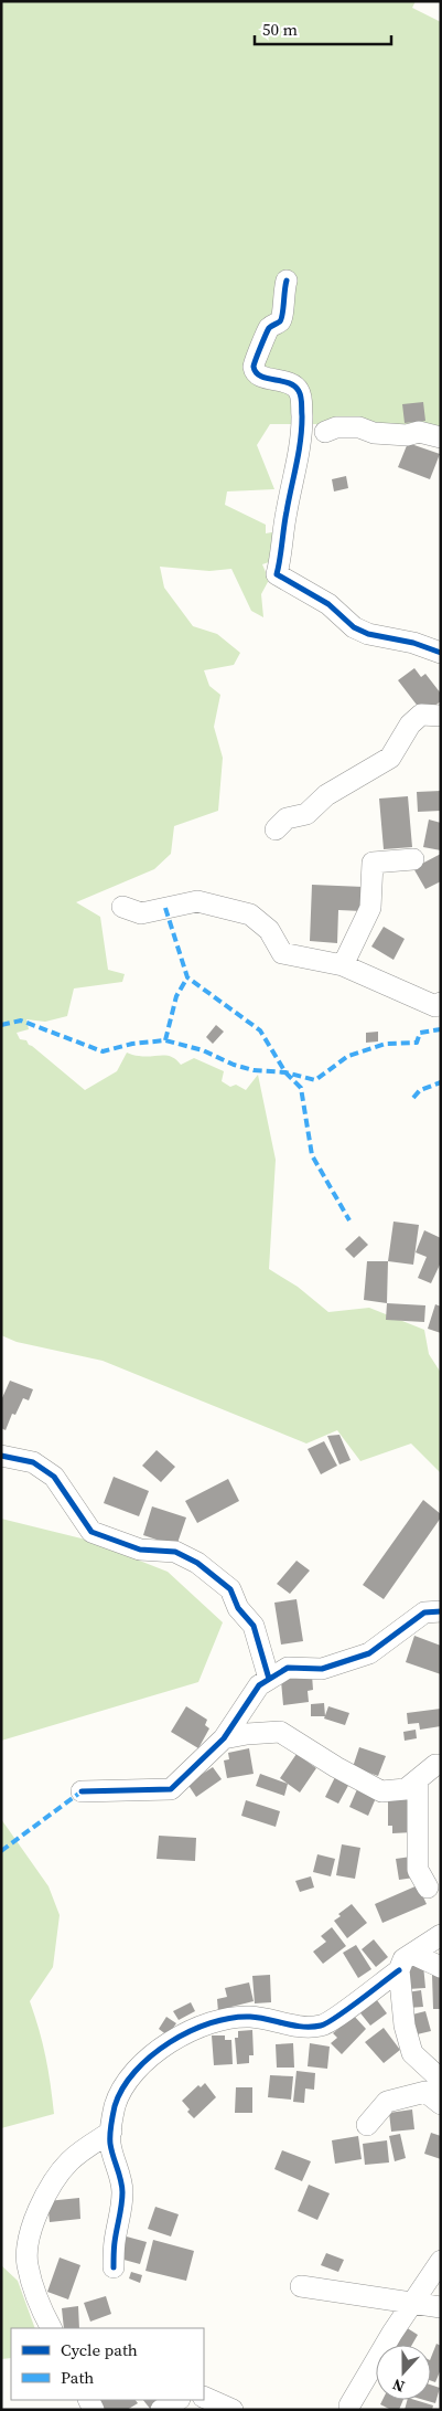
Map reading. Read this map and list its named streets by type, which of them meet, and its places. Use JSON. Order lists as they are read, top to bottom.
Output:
{
  "legend": ["Cycle path", "Path"],
  "scale_bar": "50 m",
  "north": "bottom"
}
